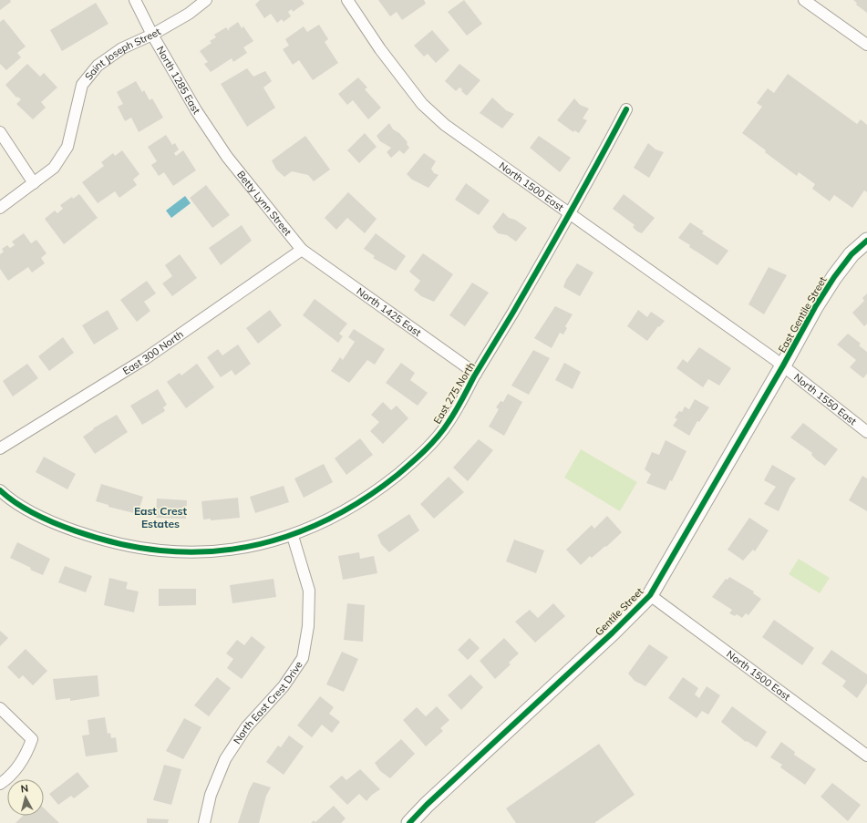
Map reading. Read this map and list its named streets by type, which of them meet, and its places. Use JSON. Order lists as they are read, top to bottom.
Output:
{
  "streets": {
    "street": [
      "Saint Joseph Street",
      "North 1285 East",
      "North 1500 East",
      "Betty Lynn Street",
      "North 1425 East",
      "East Gentile Street",
      "East 300 North",
      "East 275 North",
      "North 1550 East",
      "Gentile Street",
      "North East Crest Drive"
    ]
  },
  "crossings": [
    ["Saint Joseph Street", "North 1285 East"],
    ["North 1285 East", "Betty Lynn Street"],
    ["North 1500 East", "East Gentile Street"],
    ["North 1500 East", "East 275 North"],
    ["North 1500 East", "North 1550 East"],
    ["North 1500 East", "Gentile Street"],
    ["Betty Lynn Street", "North 1425 East"],
    ["Betty Lynn Street", "East 300 North"],
    ["North 1425 East", "East 300 North"],
    ["North 1425 East", "East 275 North"],
    ["East Gentile Street", "North 1550 East"],
    ["East Gentile Street", "Gentile Street"],
    ["East 275 North", "North East Crest Drive"],
    ["North 1550 East", "Gentile Street"]
  ],
  "districts": ["East Crest Estates"],
  "north": "top"
}
